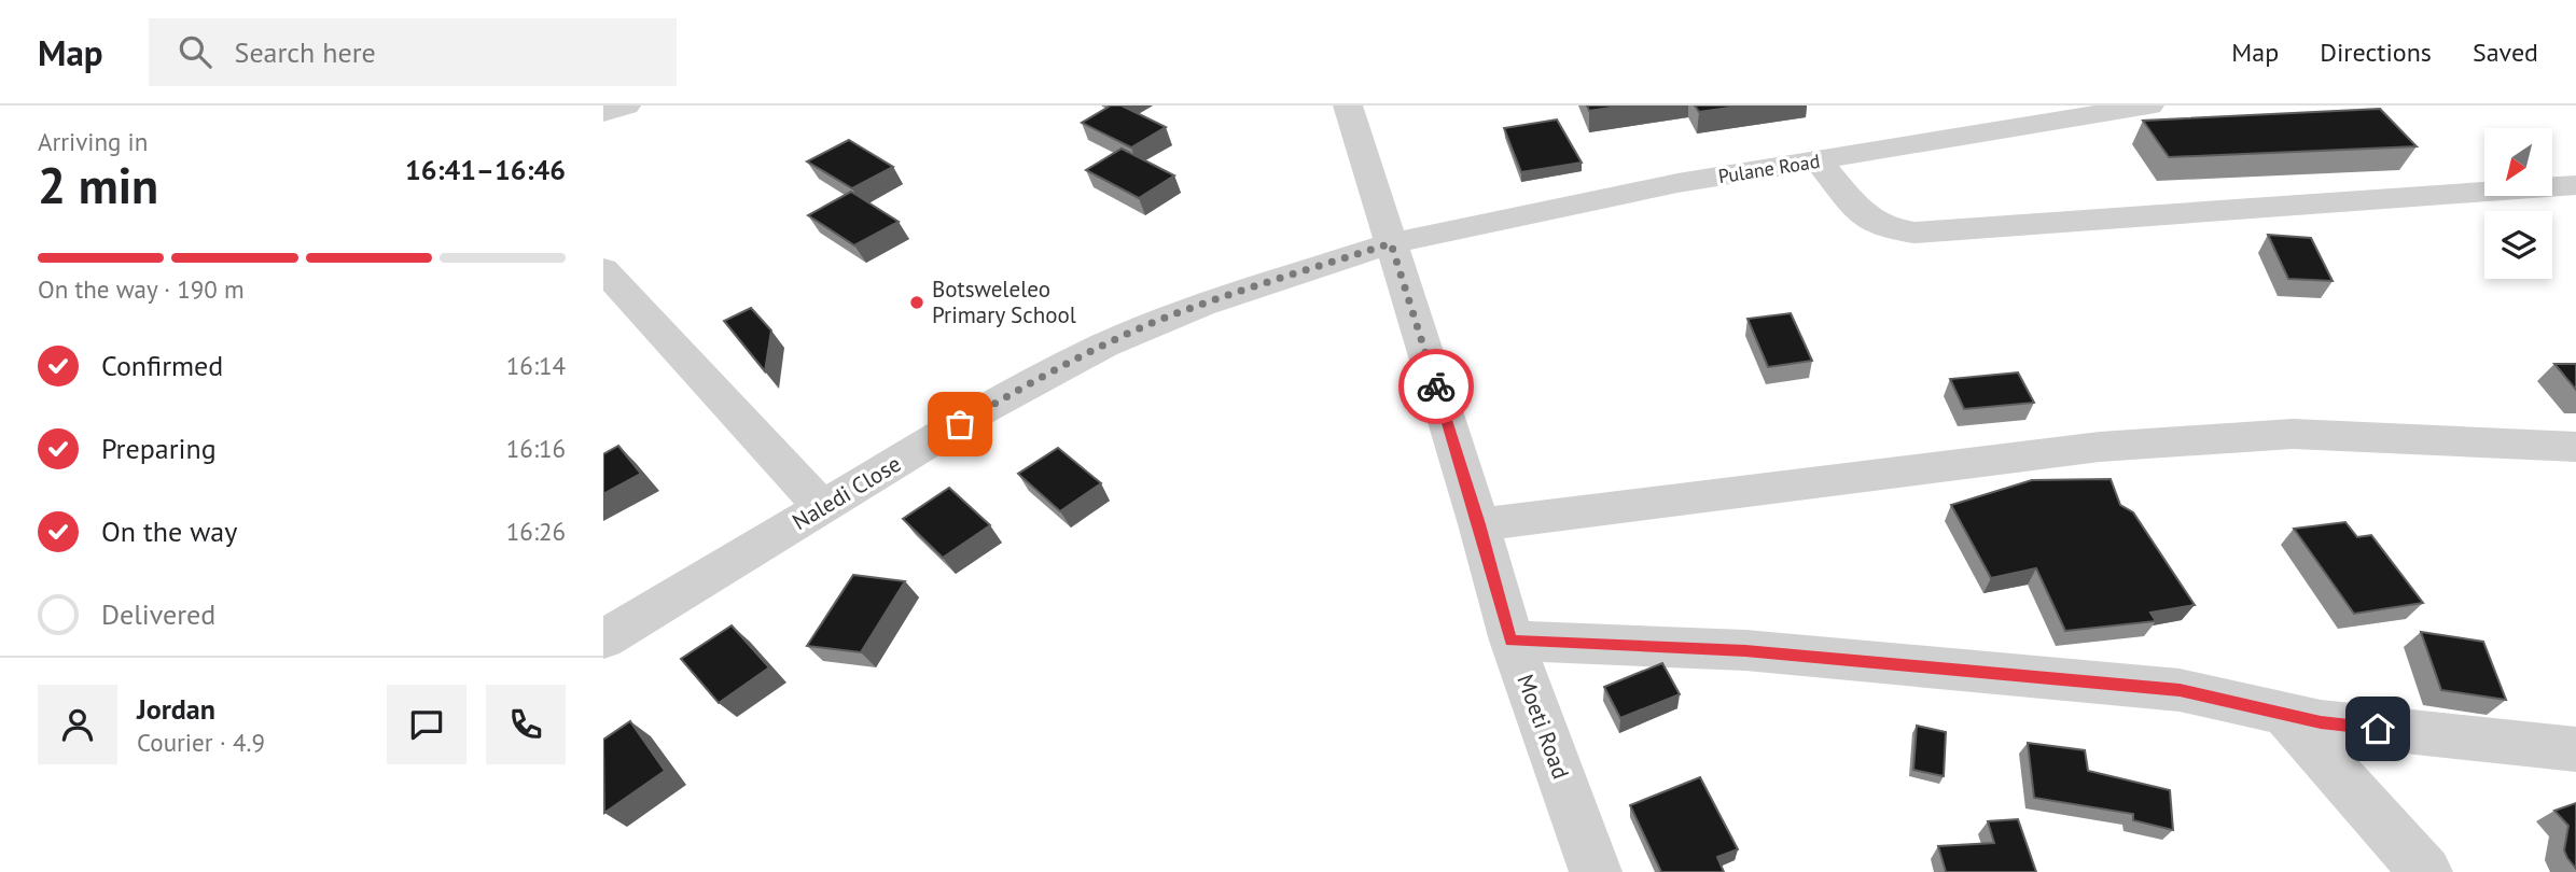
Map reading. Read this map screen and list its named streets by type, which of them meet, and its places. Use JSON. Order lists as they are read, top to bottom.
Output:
{
  "streets": {
    "street": ["Pulane Road", "Naledi Close", "Moeti Road"]
  },
  "crossings": [
    ["Pulane Road", "Naledi Close"],
    ["Pulane Road", "Moeti Road"],
    ["Naledi Close", "Moeti Road"]
  ],
  "places": ["Botsweleleo Primary School"],
  "north": "bottom left",
  "page": {
    "header": "Map",
    "search": "Search here",
    "nav": ["Map", "Directions", "Saved"],
    "heading": ["2 min", "Arriving in", "16:41–16:46"],
    "panel": ["Jordan", "Courier · 4.9"],
    "bar": "On the way · 190 m",
    "list": [
      ["Confirmed", "16:14"],
      ["Preparing", "16:16"],
      ["On the way", "16:26"],
      "Delivered"
    ]
  }
}
